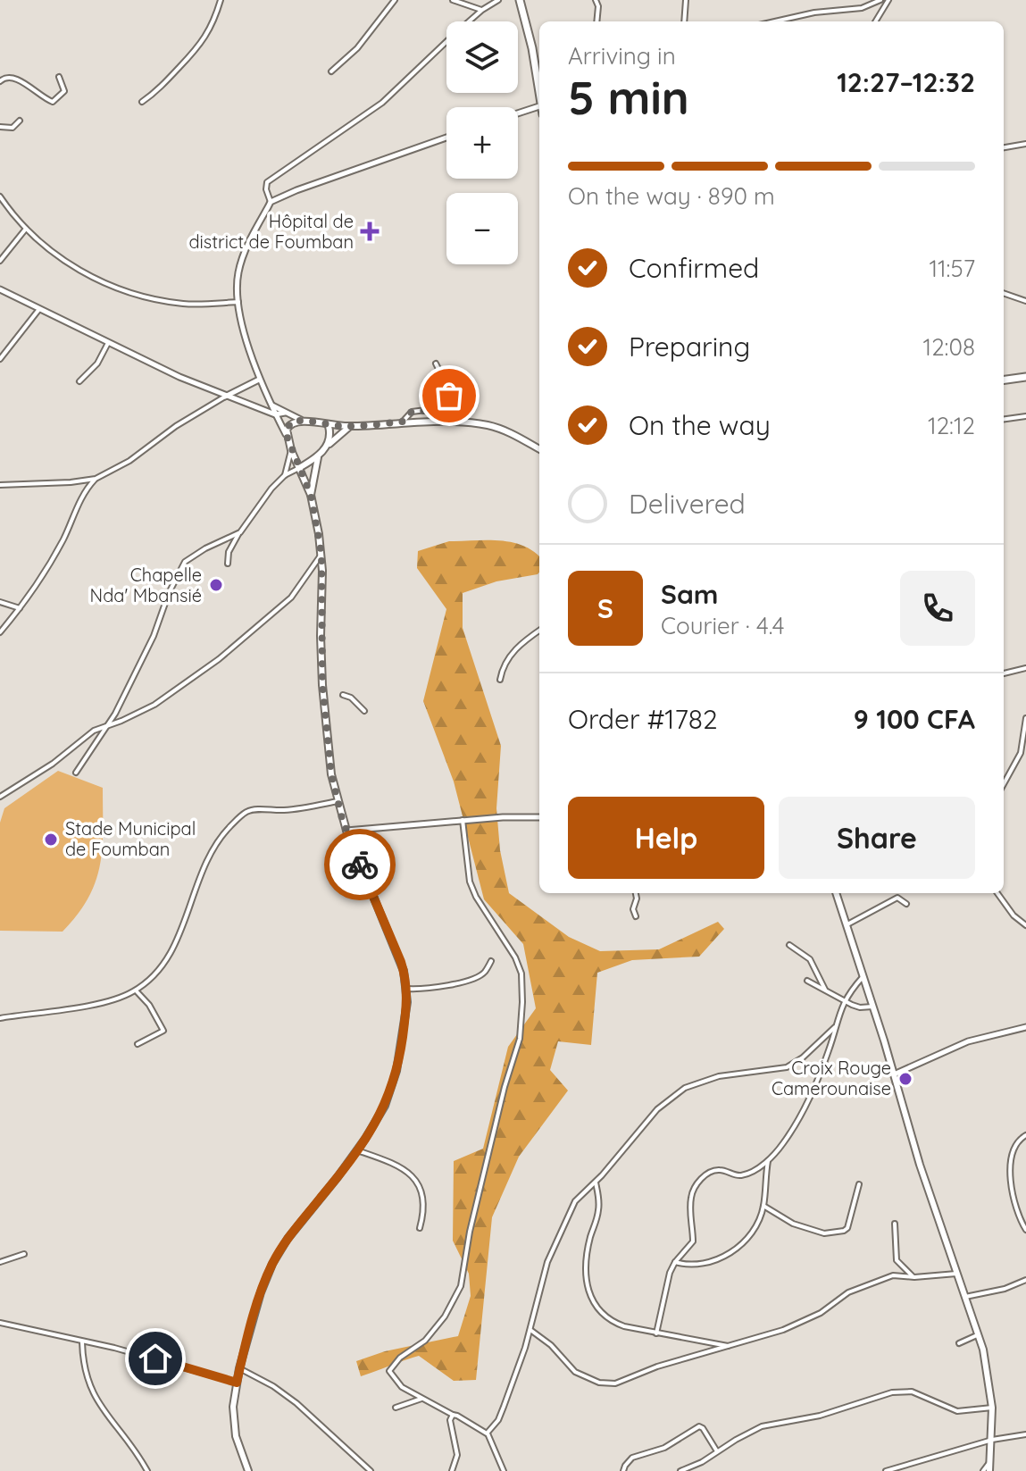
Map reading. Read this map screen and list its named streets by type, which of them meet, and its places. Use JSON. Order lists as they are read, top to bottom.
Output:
{
  "places": {
    "health": ["Hôpital de district de Foumban"],
    "other": ["Chapelle Nda' Mbansié", "Stade Municipal de Foumban", "Croix Rouge Camerounaise"]
  },
  "page": {
    "map_buttons": ["+", "−"],
    "heading": ["5 min", "Arriving in", "12:27–12:32"],
    "panel": [
      "Sam",
      "Courier · 4.4",
      "Order #1782",
      "9 100 CFA"
    ],
    "bar": "On the way · 890 m",
    "list": [
      ["Confirmed", "11:57"],
      ["Preparing", "12:08"],
      ["On the way", "12:12"],
      "Delivered"
    ],
    "round": "S",
    "buttons": ["Help", "Share"]
  }
}
